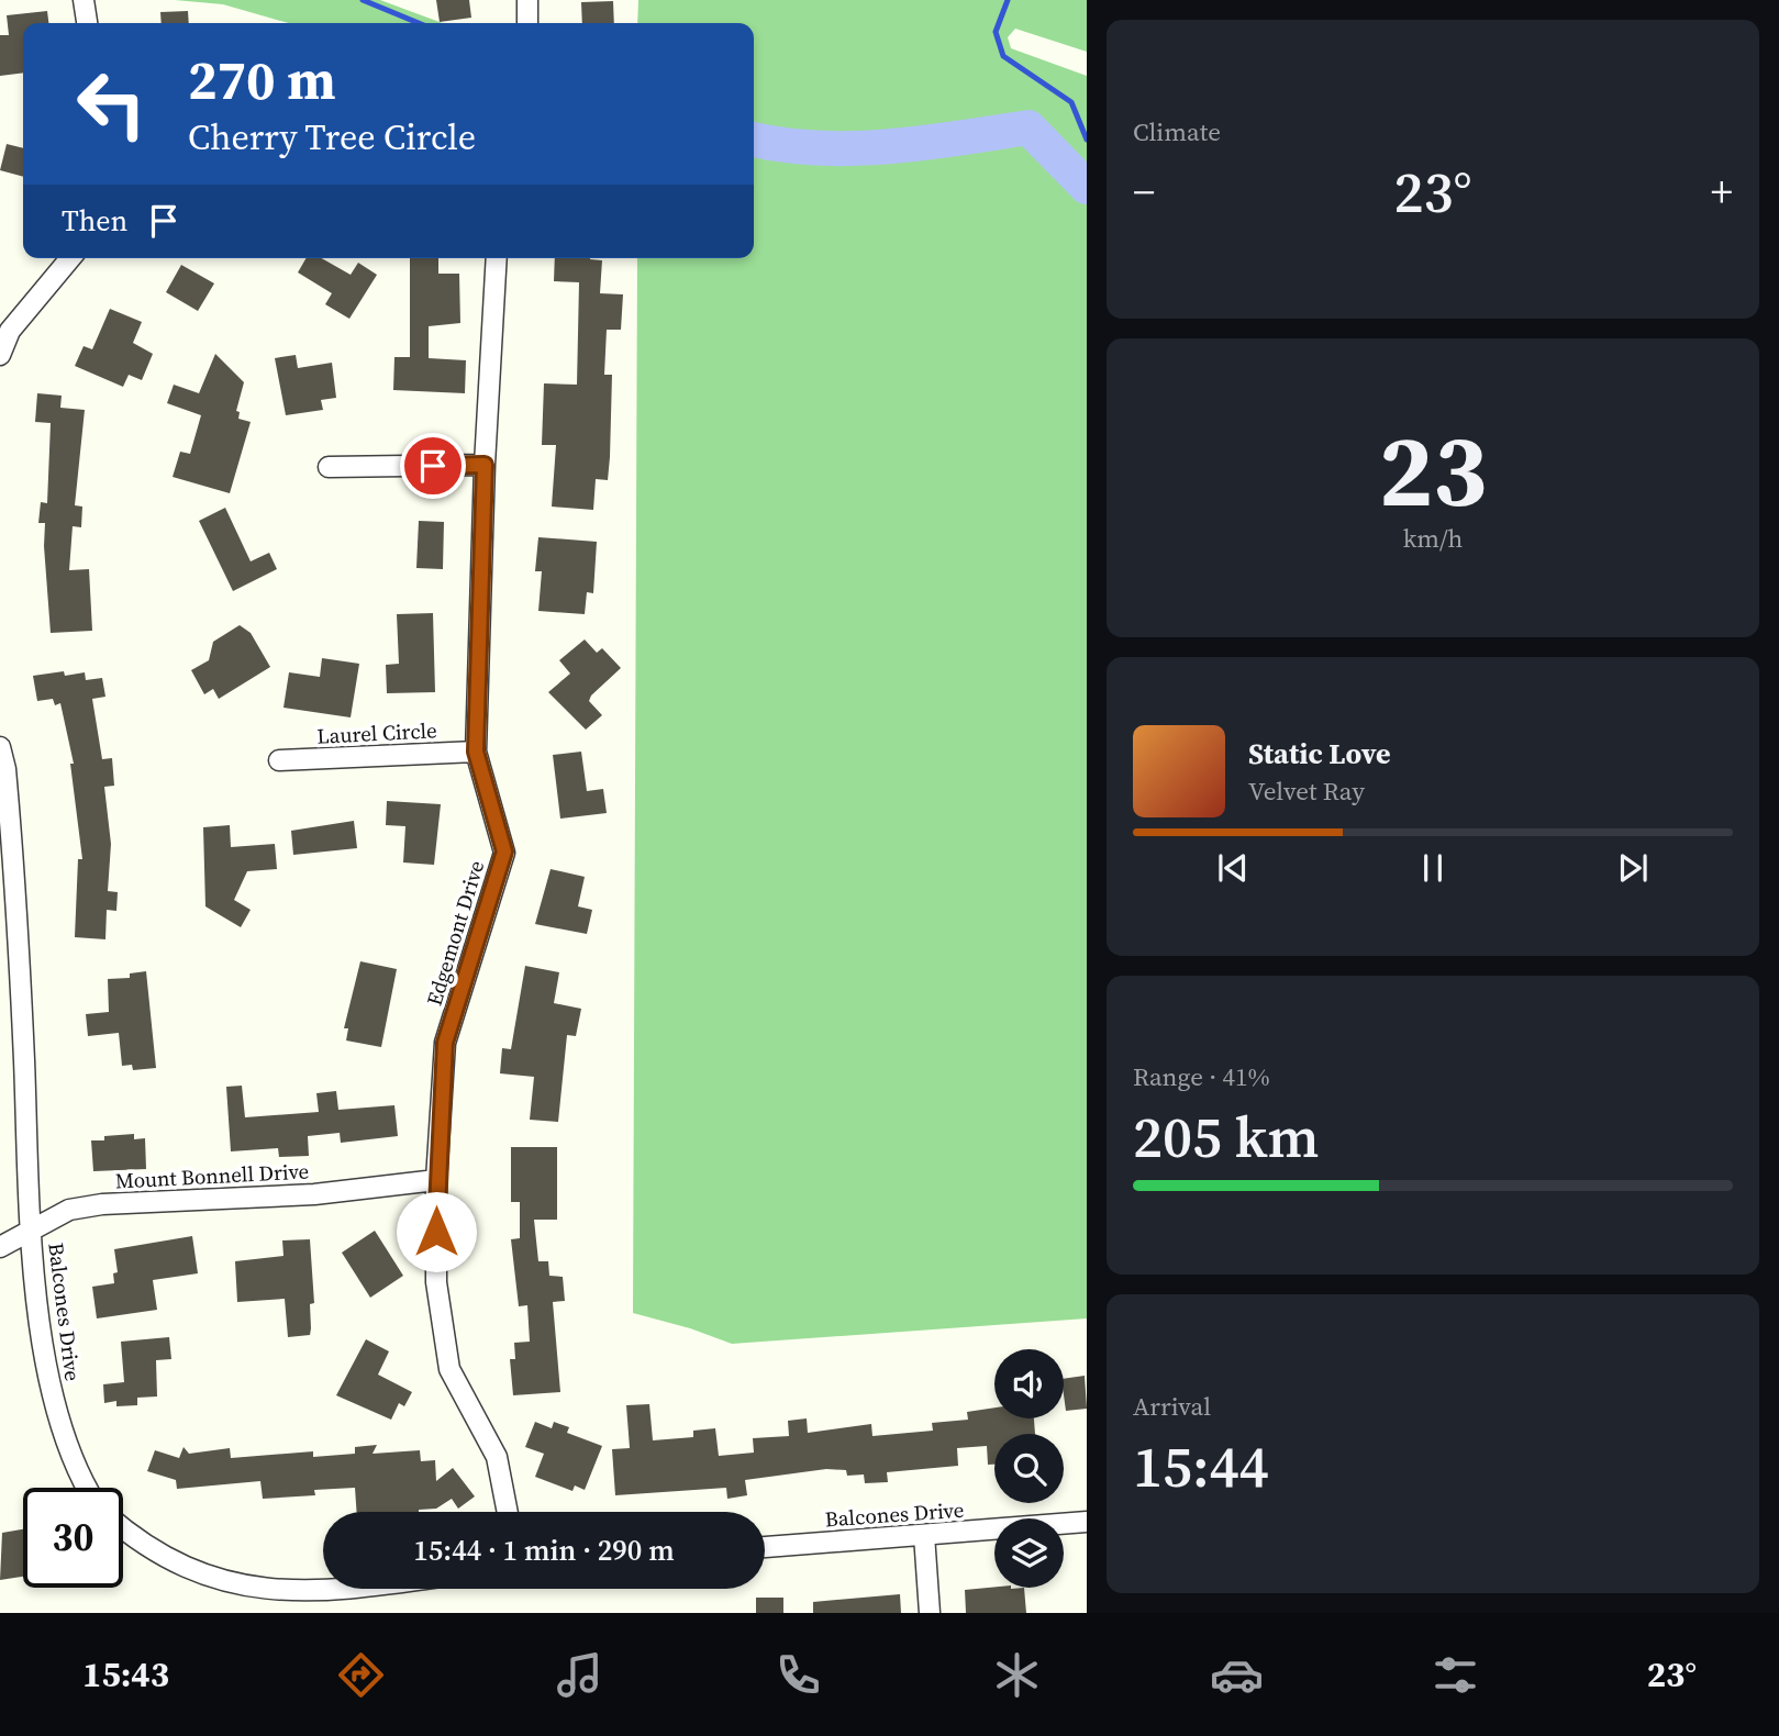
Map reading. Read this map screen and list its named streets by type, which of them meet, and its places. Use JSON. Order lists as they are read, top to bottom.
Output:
{
  "streets": {
    "street": [
      "Laurel Circle",
      "Edgemont Drive",
      "Mount Bonnell Drive",
      "Balcones Drive"
    ]
  },
  "crossings": [
    ["Laurel Circle", "Edgemont Drive"],
    ["Edgemont Drive", "Mount Bonnell Drive"],
    ["Mount Bonnell Drive", "Balcones Drive"]
  ],
  "page": {
    "tile": [
      "Climate",
      ["23", "km/h"],
      ["Range · 41%", "205 km"],
      ["Arrival", "15:44"]
    ],
    "turn": ["270 m", "Cherry Tree Circle"],
    "heat": ["−", "23°", "+"],
    "then": "Then",
    "song": ["Static Love", "Velvet Ray"],
    "limit": "30",
    "trip": "15:44 · 1 min · 290 m",
    "tabs": ["15:43", "23°"]
  }
}
